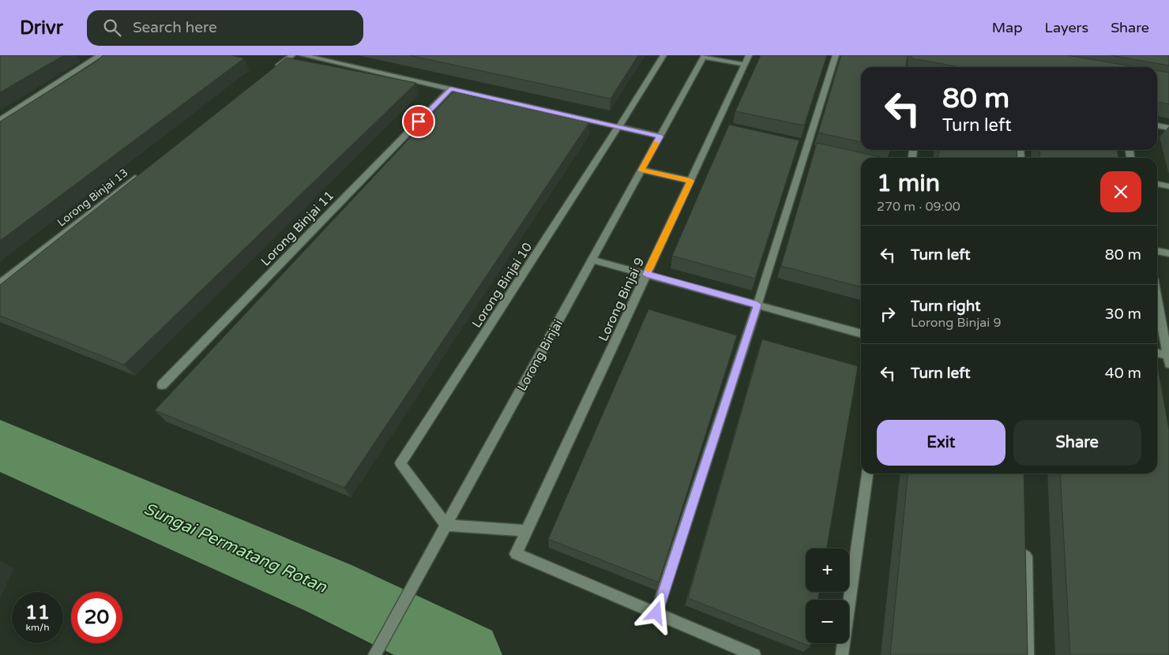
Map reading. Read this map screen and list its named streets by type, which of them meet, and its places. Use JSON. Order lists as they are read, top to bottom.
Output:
{
  "streets": {
    "street": [
      "Lorong Binjai 13",
      "Lorong Binjai 11",
      "Lorong Binjai 10",
      "Lorong Binjai 9",
      "Lorong Binjai"
    ]
  },
  "crossings": [
    ["Lorong Binjai 10", "Lorong Binjai"]
  ],
  "water": ["Sungai Permatang Rotan"],
  "page": {
    "header": "Drivr",
    "search": "Search here",
    "nav": ["Map", "Layers", "Share"],
    "turn": ["80 m", "Turn left"],
    "heading": ["1 min", "270 m · 09:00"],
    "list": [
      {
        "name": "Turn left",
        "value": "80 m"
      },
      {
        "name": "Turn right",
        "note": "Lorong Binjai 9",
        "value": "30 m"
      },
      {
        "name": "Turn left",
        "value": "40 m"
      }
    ],
    "buttons": ["Exit", "Share"],
    "map_buttons": ["+", "−"],
    "speed": "11 km/h",
    "limit": "20"
  }
}
